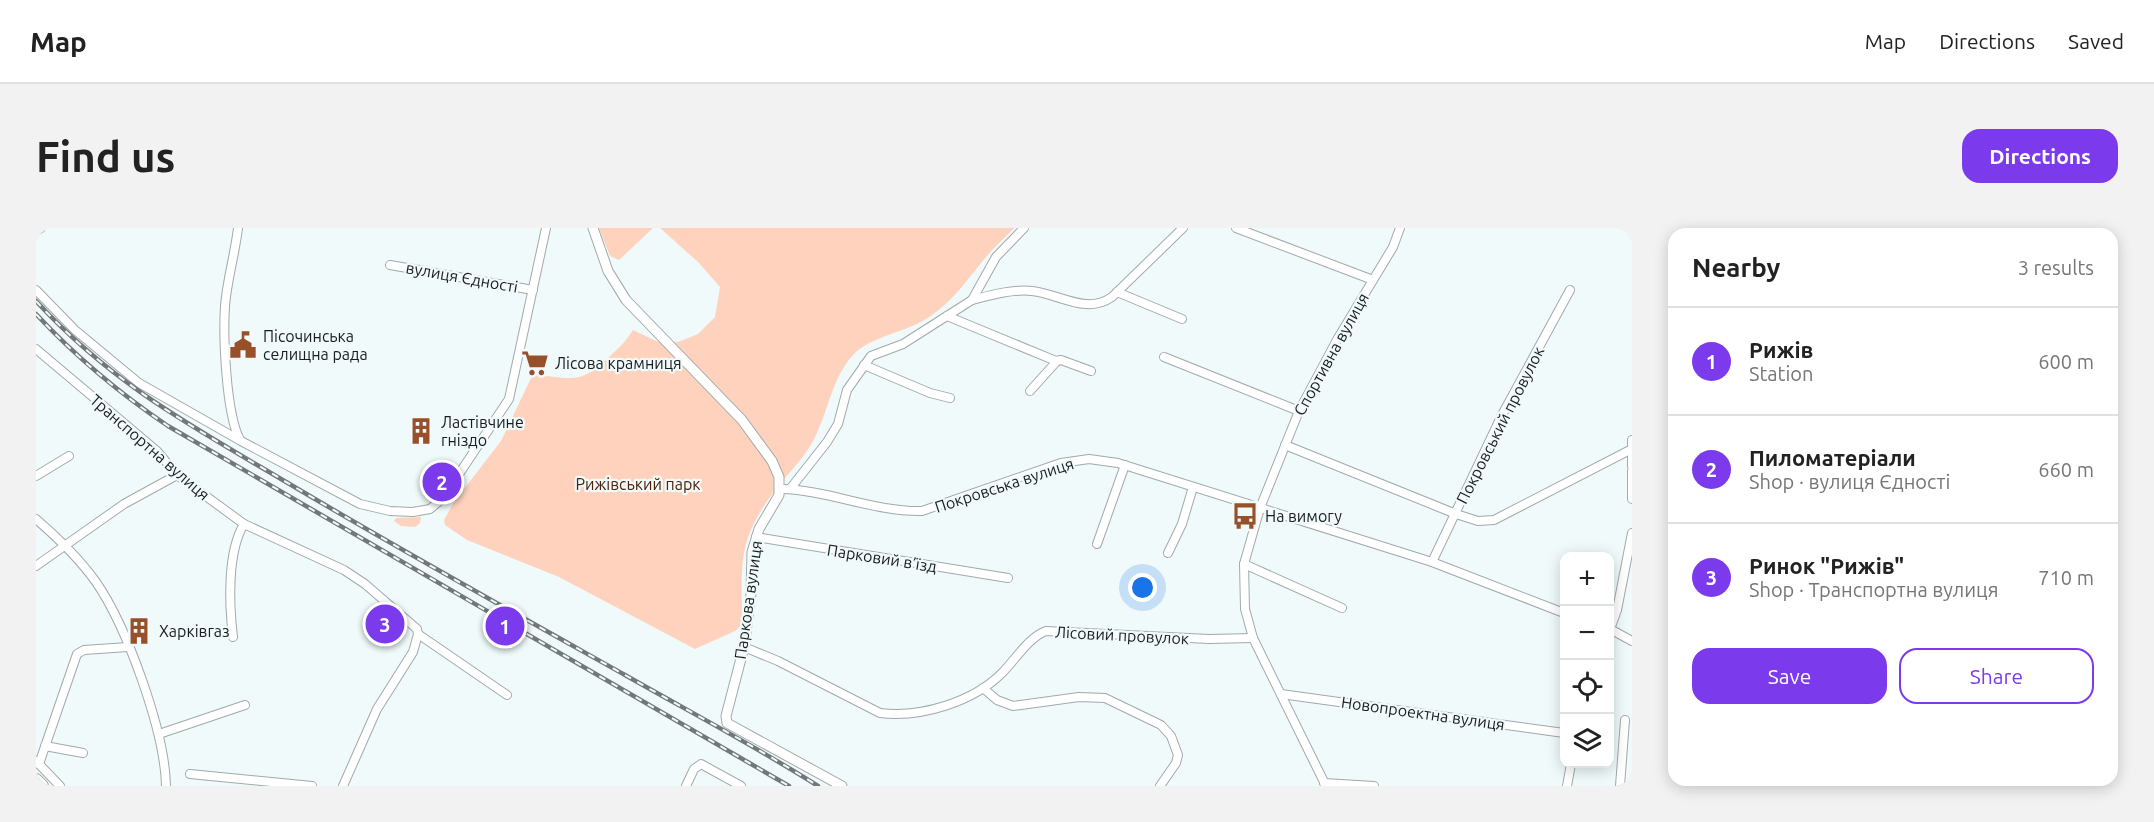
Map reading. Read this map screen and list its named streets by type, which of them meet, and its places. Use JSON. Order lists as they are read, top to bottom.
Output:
{
  "streets": {
    "street": [
      "вулиця Єдності",
      "Спортивна вулиця",
      "Покровський провулок",
      "Транспортна вулиця",
      "Покровська вулиця",
      "Парковий в’їзд",
      "Паркова вулиця",
      "Лісовий провулок",
      "Новопроектна вулиця"
    ]
  },
  "crossings": [
    ["Спортивна вулиця", "Покровська вулиця"],
    ["Спортивна вулиця", "Лісовий провулок"],
    ["Спортивна вулиця", "Новопроектна вулиця"],
    ["Покровський провулок", "Покровська вулиця"],
    ["Покровська вулиця", "Паркова вулиця"],
    ["Парковий в’їзд", "Паркова вулиця"],
    ["Паркова вулиця", "Лісовий провулок"]
  ],
  "parks": ["Рижівський парк"],
  "places": {
    "public building": ["Пісочинська селищна рада"],
    "supermarket": ["Лісова крамниця"],
    "building": ["Ластівчине гніздо", "Харківгаз"],
    "bus stop": ["На вимогу"]
  },
  "page": {
    "header": "Map",
    "nav": ["Map", "Directions", "Saved"],
    "buttons": [
      "Directions",
      ["Save", "Share"]
    ],
    "title": "Find us",
    "heading": ["Nearby", "3 results"],
    "list": [
      {
        "mark": "1",
        "name": "Рижів",
        "note": "Station",
        "value": "600 m"
      },
      {
        "mark": "2",
        "name": "Пиломатеріали",
        "note": "Shop · вулиця Єдності",
        "value": "660 m"
      },
      {
        "mark": "3",
        "name": "Ринок \"Рижів\"",
        "note": "Shop · Транспортна вулиця",
        "value": "710 m"
      }
    ],
    "pins": ["2", "3", "1"],
    "map_buttons": ["+", "−"]
  }
}
